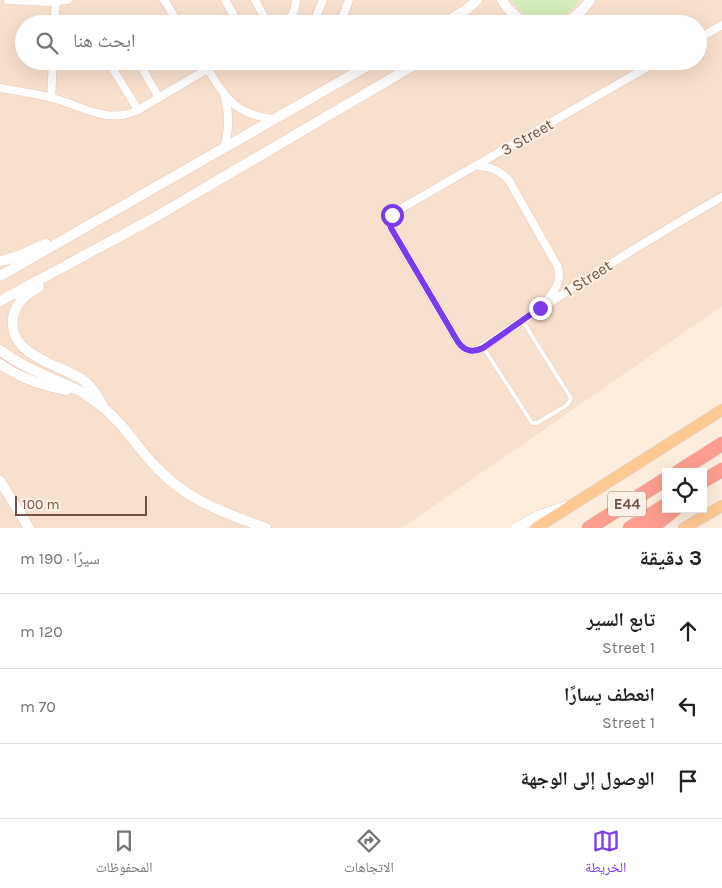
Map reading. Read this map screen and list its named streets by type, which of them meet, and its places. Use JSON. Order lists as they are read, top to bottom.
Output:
{
  "streets": {
    "highway": ["E44"],
    "street": ["3 Street", "1 Street"]
  },
  "crossings": [
    ["3 Street", "1 Street"]
  ],
  "scale_bar": "100 m",
  "page": {
    "search": "ابحث هنا",
    "scale": "100 m",
    "heading": ["3 دقيقة", "سيرًا · 190 m"],
    "list": [
      ["تابع السير", "1 Street", "120 m"],
      ["انعطف يسارًا", "1 Street", "70 m"],
      "الوصول إلى الوجهة"
    ],
    "nav": ["الخريطة", "الاتجاهات", "المحفوظات"]
  }
}
